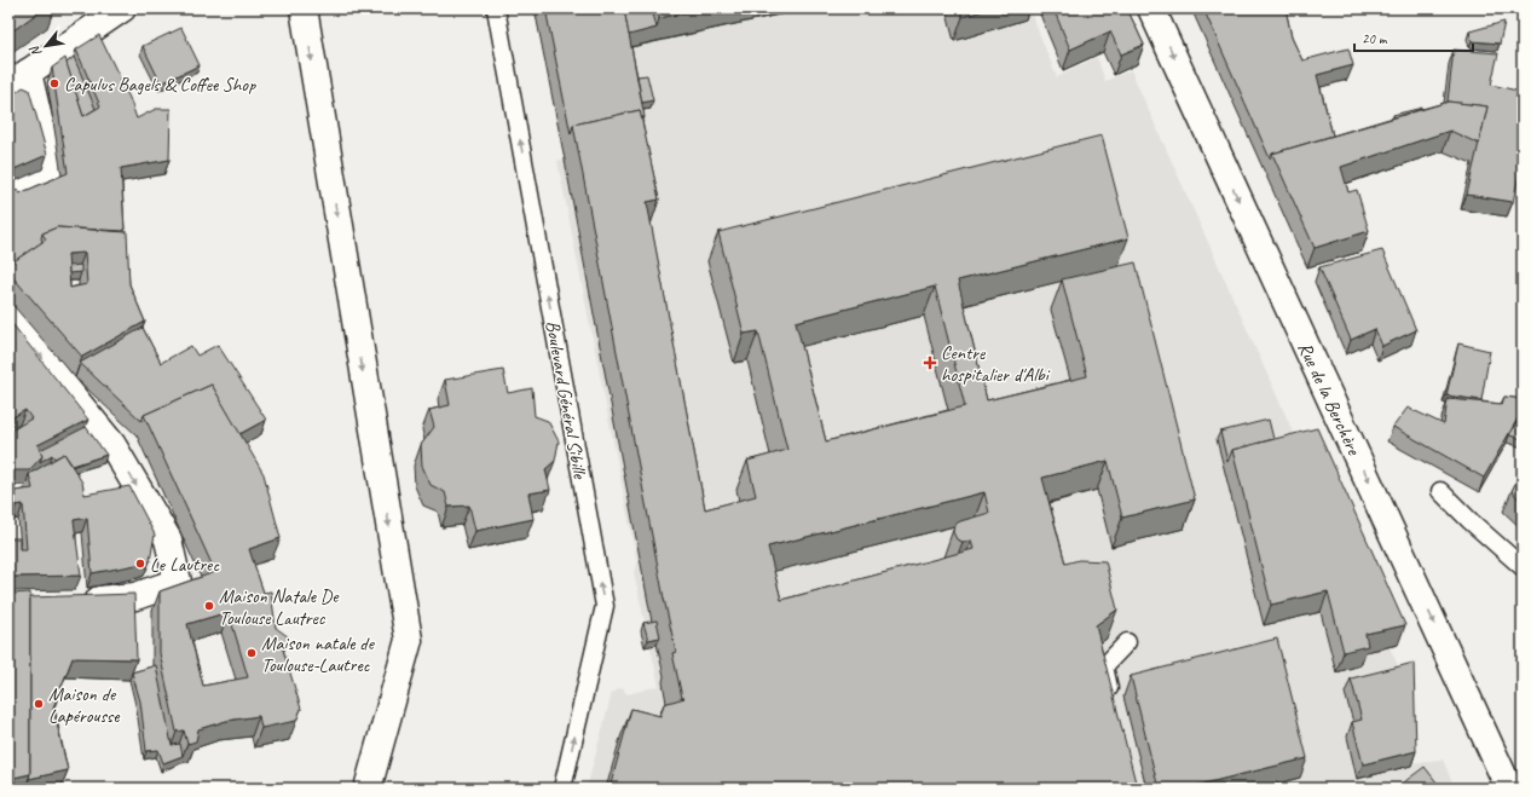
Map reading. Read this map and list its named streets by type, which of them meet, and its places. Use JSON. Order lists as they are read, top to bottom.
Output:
{
  "streets": {
    "street": ["Rue de la Berchère"],
    "lane": ["Boulevard Général Sibille"]
  },
  "one_way": ["Rue de la Berchère", "Boulevard Général Sibille"],
  "places": {
    "other": [
      "Capulus Bagels & Coffee Shop",
      "Le Lautrec",
      "Maison Natale De Toulouse Lautrec",
      "Maison natale de Toulouse-Lautrec",
      "Maison de Lapérousse"
    ],
    "health": ["Centre hospitalier d'Albi"]
  },
  "scale_bar": "20 m",
  "north": "bottom left"
}
